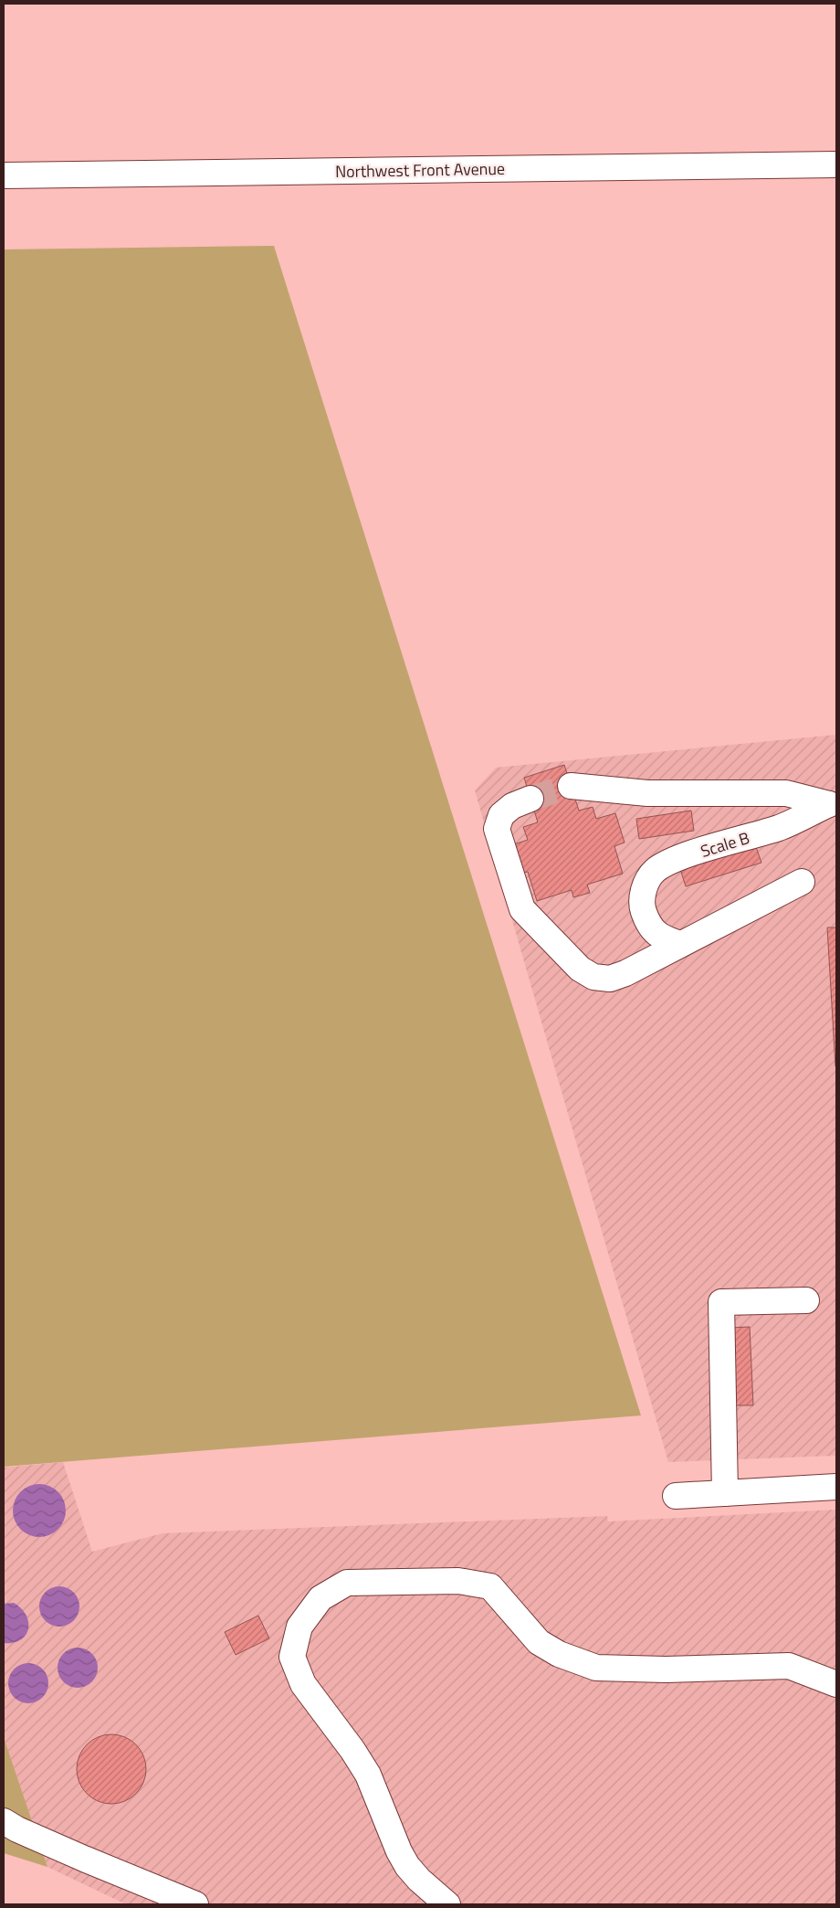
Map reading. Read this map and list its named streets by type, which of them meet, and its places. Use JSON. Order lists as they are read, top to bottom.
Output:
{
  "streets": {
    "street": ["Northwest Front Avenue", "Scale B"]
  }
}
